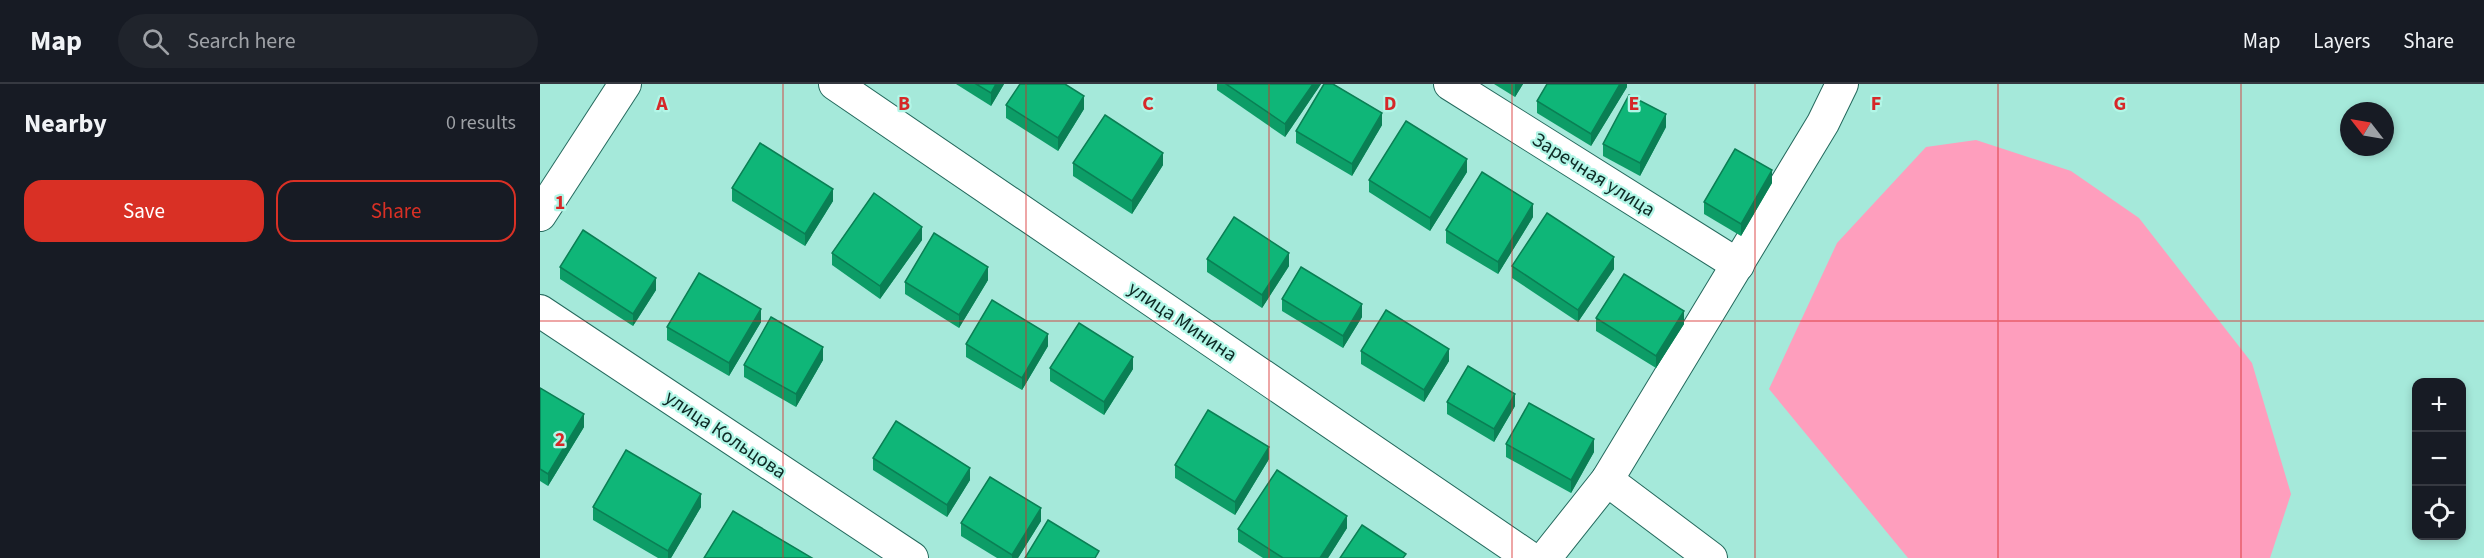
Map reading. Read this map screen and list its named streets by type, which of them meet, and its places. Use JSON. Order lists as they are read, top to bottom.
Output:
{
  "streets": {
    "street": ["Заречная улица", "улица Минина", "улица Кольцова"]
  },
  "north": "top left",
  "page": {
    "header": "Map",
    "search": "Search here",
    "nav": ["Map", "Layers", "Share"],
    "heading": ["Nearby", "0 results"],
    "buttons": ["Save", "Share"],
    "map_buttons": ["+", "−"]
  },
  "grid": {
    "columns": [
      "A",
      "B",
      "C",
      "D",
      "E",
      "F",
      "G"
    ],
    "rows": ["1", "2"]
  }
}
